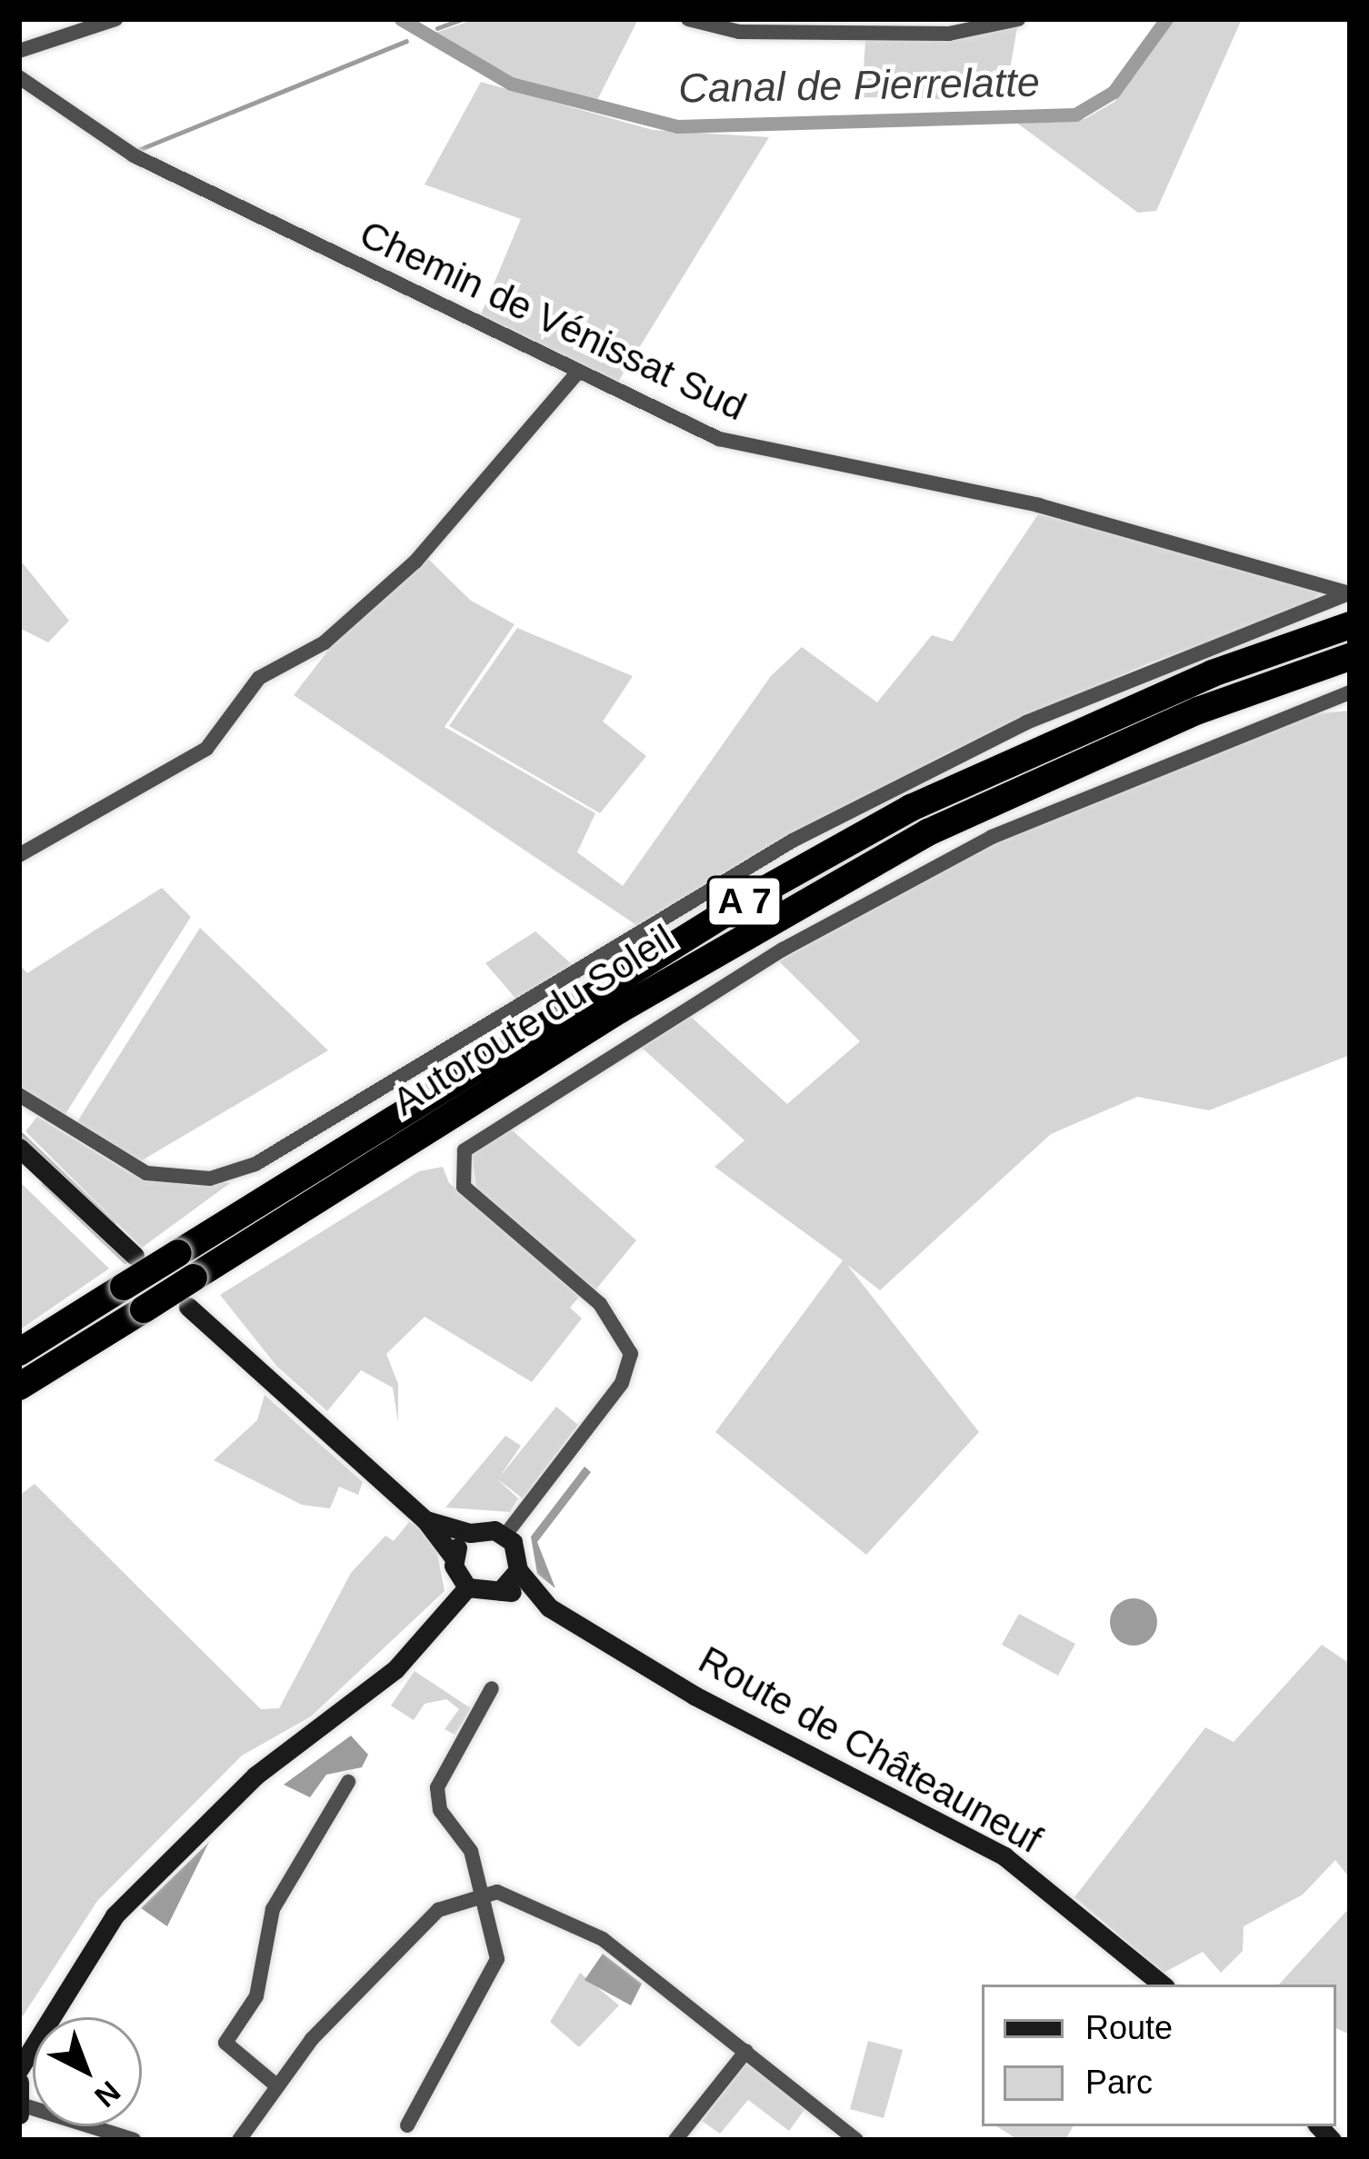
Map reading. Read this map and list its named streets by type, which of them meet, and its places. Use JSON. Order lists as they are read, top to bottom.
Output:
{
  "streets": {
    "highway": ["A 7", "Autoroute du Soleil"],
    "main road": ["Route de Châteauneuf"],
    "street": ["Chemin de Vénissat Sud"]
  },
  "water": ["Canal de Pierrelatte"],
  "legend": ["Route", "Parc"],
  "north": "bottom right"
}
